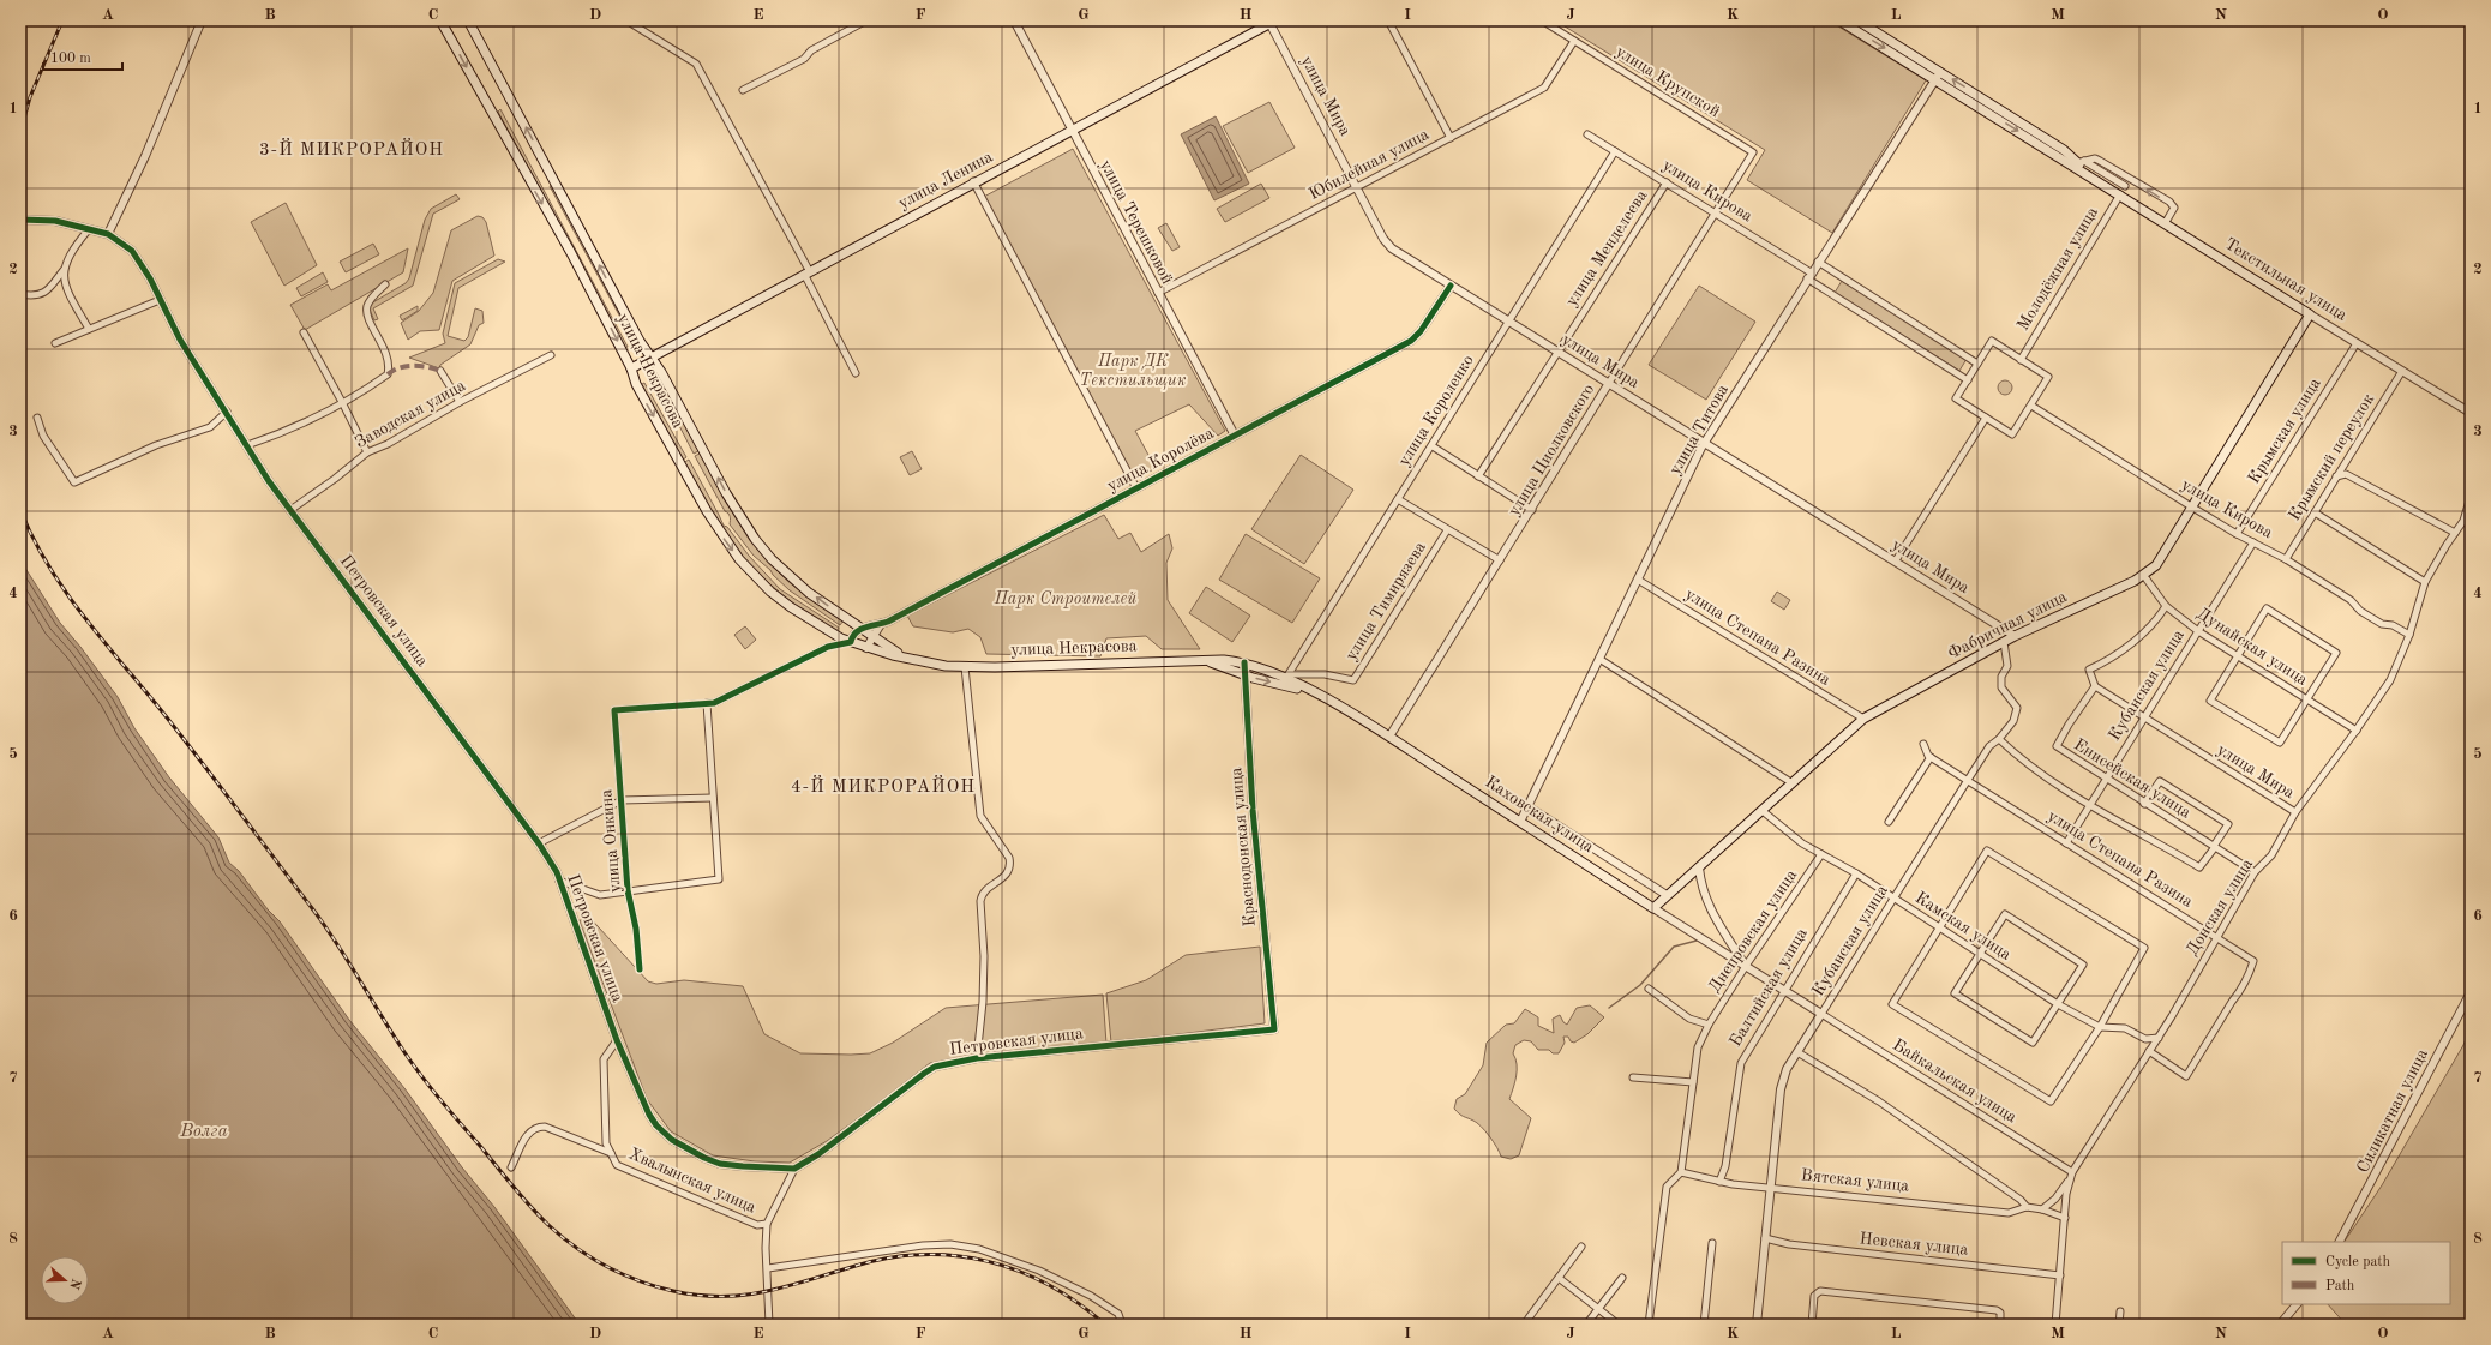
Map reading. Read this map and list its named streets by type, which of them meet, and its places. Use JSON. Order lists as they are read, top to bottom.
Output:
{
  "streets": {
    "main road": [
      "улица Ленина",
      "Текстильная улица",
      "улица Некрасова",
      "Фабричная улица",
      "Каховская улица"
    ],
    "street": [
      "улица Крупской",
      "улица Мира",
      "Юбилейная улица",
      "улица Кирова",
      "улица Терешковой",
      "улица Менделеева",
      "Молодёжная улица",
      "улица Короленко",
      "Заводская улица",
      "улица Титова",
      "Крымская улица",
      "улица Циолковского",
      "Крымский переулок",
      "улица Королёва",
      "улица Тимирязева",
      "Петровская улица",
      "улица Степана Разина",
      "Дунайская улица",
      "Кубанская улица",
      "Енисейская улица",
      "улица Онкина",
      "Краснодонская улица",
      "Донская улица",
      "Камская улица",
      "Днепровская улица",
      "Балтийская улица",
      "Байкальская улица",
      "Силикатная улица",
      "Хвалынская улица",
      "Вятская улица",
      "Невская улица"
    ]
  },
  "crossings": [
    ["улица Крупской", "Юбилейная улица"],
    ["улица Крупской", "улица Циолковского"],
    ["улица Мира", "Юбилейная улица"],
    ["улица Мира", "улица Ленина"],
    ["улица Мира", "улица Менделеева"],
    ["улица Мира", "улица Короленко"],
    ["улица Мира", "улица Титова"],
    ["улица Мира", "улица Циолковского"],
    ["улица Мира", "улица Королёва"],
    ["улица Мира", "Фабричная улица"],
    ["улица Мира", "Кубанская улица"],
    ["улица Мира", "Енисейская улица"],
    ["улица Мира", "Донская улица"],
    ["Юбилейная улица", "улица Терешковой"],
    ["улица Ленина", "улица Терешковой"],
    ["улица Ленина", "улица Некрасова"],
    ["улица Кирова", "улица Менделеева"],
    ["улица Кирова", "улица Короленко"],
    ["улица Кирова", "улица Титова"],
    ["улица Кирова", "Крымская улица"],
    ["улица Кирова", "улица Циолковского"],
    ["улица Кирова", "Крымский переулок"],
    ["улица Кирова", "Фабричная улица"],
    ["улица Кирова", "Кубанская улица"],
    ["улица Кирова", "Донская улица"],
    ["улица Терешковой", "улица Королёва"],
    ["Молодёжная улица", "Текстильная улица"],
    ["Текстильная улица", "улица Титова"],
    ["Текстильная улица", "Крымская улица"],
    ["Текстильная улица", "Крымский переулок"],
    ["Текстильная улица", "Фабричная улица"],
    ["улица Некрасова", "улица Королёва"],
    ["улица Некрасова", "Каховская улица"],
    ["улица Некрасова", "Краснодонская улица"],
    ["улица Короленко", "улица Тимирязева"],
    ["улица Короленко", "Каховская улица"],
    ["Заводская улица", "Петровская улица"],
    ["улица Титова", "улица Степана Разина"],
    ["улица Титова", "Каховская улица"],
    ["улица Циолковского", "Каховская улица"],
    ["улица Тимирязева", "Каховская улица"],
    ["Петровская улица", "Краснодонская улица"],
    ["Петровская улица", "Хвалынская улица"],
    ["Фабричная улица", "улица Степана Разина"],
    ["Фабричная улица", "Дунайская улица"],
    ["Фабричная улица", "Каховская улица"],
    ["Фабричная улица", "Камская улица"],
    ["улица Степана Разина", "Кубанская улица"],
    ["улица Степана Разина", "Донская улица"],
    ["Дунайская улица", "Кубанская улица"],
    ["Дунайская улица", "Донская улица"],
    ["Кубанская улица", "Енисейская улица"],
    ["Кубанская улица", "Каховская улица"],
    ["Кубанская улица", "Камская улица"],
    ["Кубанская улица", "Днепровская улица"],
    ["Кубанская улица", "Балтийская улица"],
    ["Кубанская улица", "Байкальская улица"],
    ["Кубанская улица", "Вятская улица"],
    ["Кубанская улица", "Невская улица"],
    ["Енисейская улица", "Донская улица"],
    ["Каховская улица", "Краснодонская улица"],
    ["Каховская улица", "Днепровская улица"],
    ["Донская улица", "Камская улица"],
    ["Донская улица", "Байкальская улица"],
    ["Донская улица", "Вятская улица"],
    ["Донская улица", "Невская улица"],
    ["Камская улица", "Днепровская улица"],
    ["Камская улица", "Балтийская улица"],
    ["Днепровская улица", "Вятская улица"],
    ["Балтийская улица", "Вятская улица"]
  ],
  "districts": ["3-Й МИКРОРАЙОН", "4-Й МИКРОРАЙОН"],
  "water": ["Волга"],
  "parks": ["Парк ДК Текстильщик", "Парк Строителей"],
  "legend": ["Cycle path", "Path"],
  "scale_bar": "100 m",
  "north": "right",
  "grid": {
    "columns": [
      "A",
      "B",
      "C",
      "D",
      "E",
      "F",
      "G",
      "H",
      "I",
      "J",
      "K",
      "L",
      "M",
      "N",
      "O"
    ],
    "rows": [
      "1",
      "2",
      "3",
      "4",
      "5",
      "6",
      "7",
      "8"
    ]
  }
}
